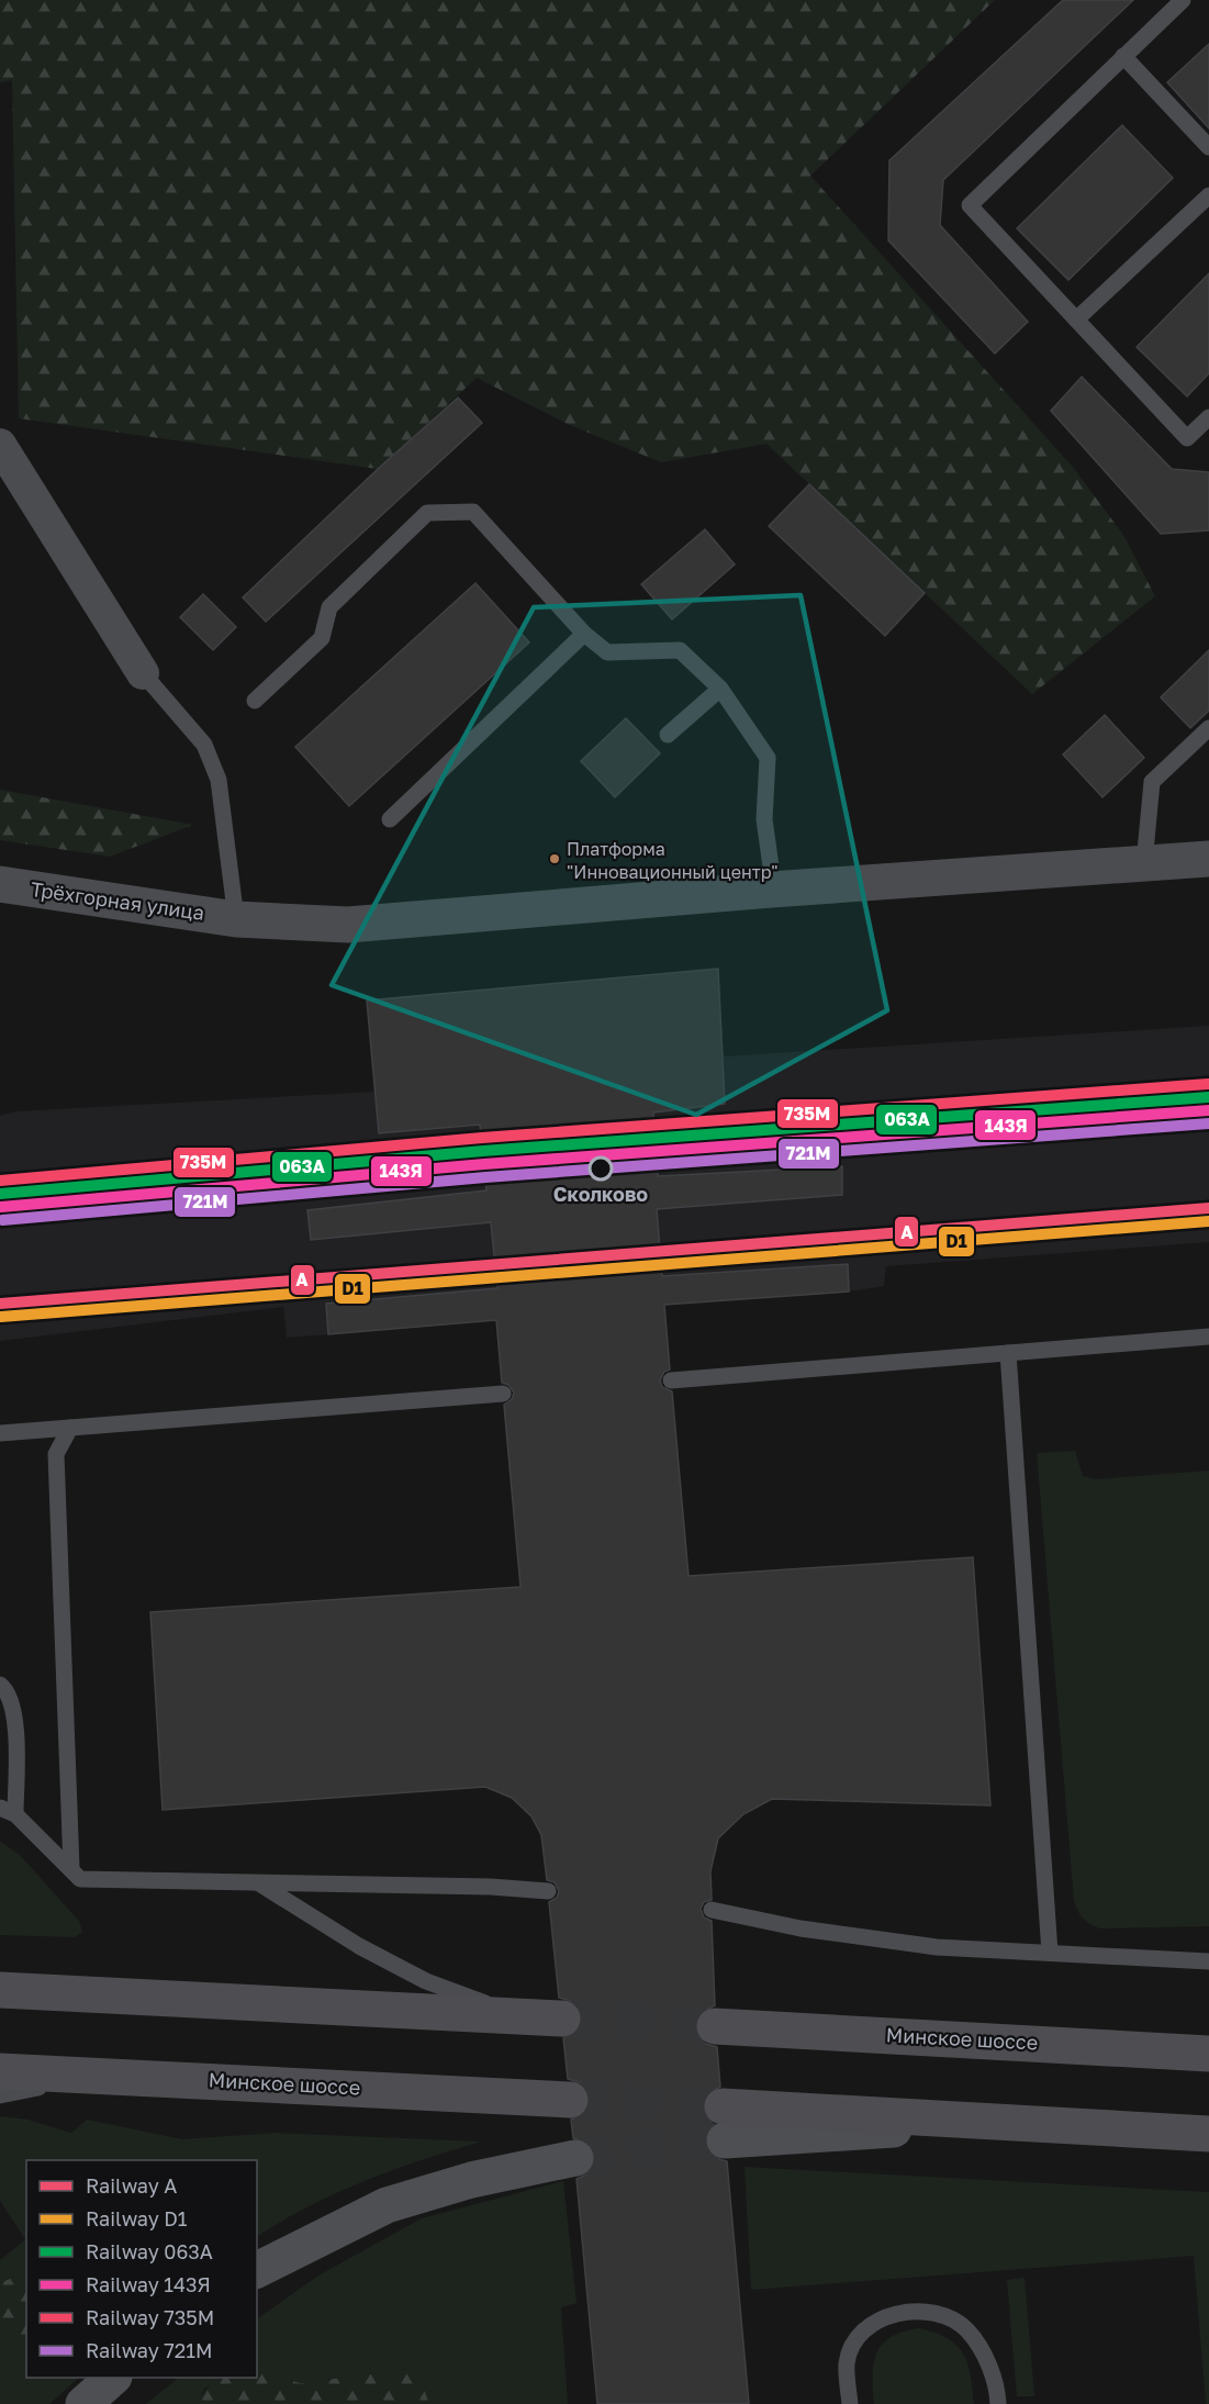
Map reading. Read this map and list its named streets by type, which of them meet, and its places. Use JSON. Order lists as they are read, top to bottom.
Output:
{
  "streets": {
    "highway": ["Минское шоссе"],
    "street": ["Трёхгорная улица"]
  },
  "places": ["Платформа \"Инновационный центр\"", "Сколково"],
  "lines": [
    "rail line 735М",
    "rail line 063А",
    "rail line 143Я",
    "rail line 721М",
    "rail line A",
    "rail line D1"
  ],
  "legend": [
    "Railway A",
    "Railway D1",
    "Railway 063А",
    "Railway 143Я",
    "Railway 735М",
    "Railway 721М"
  ]
}
